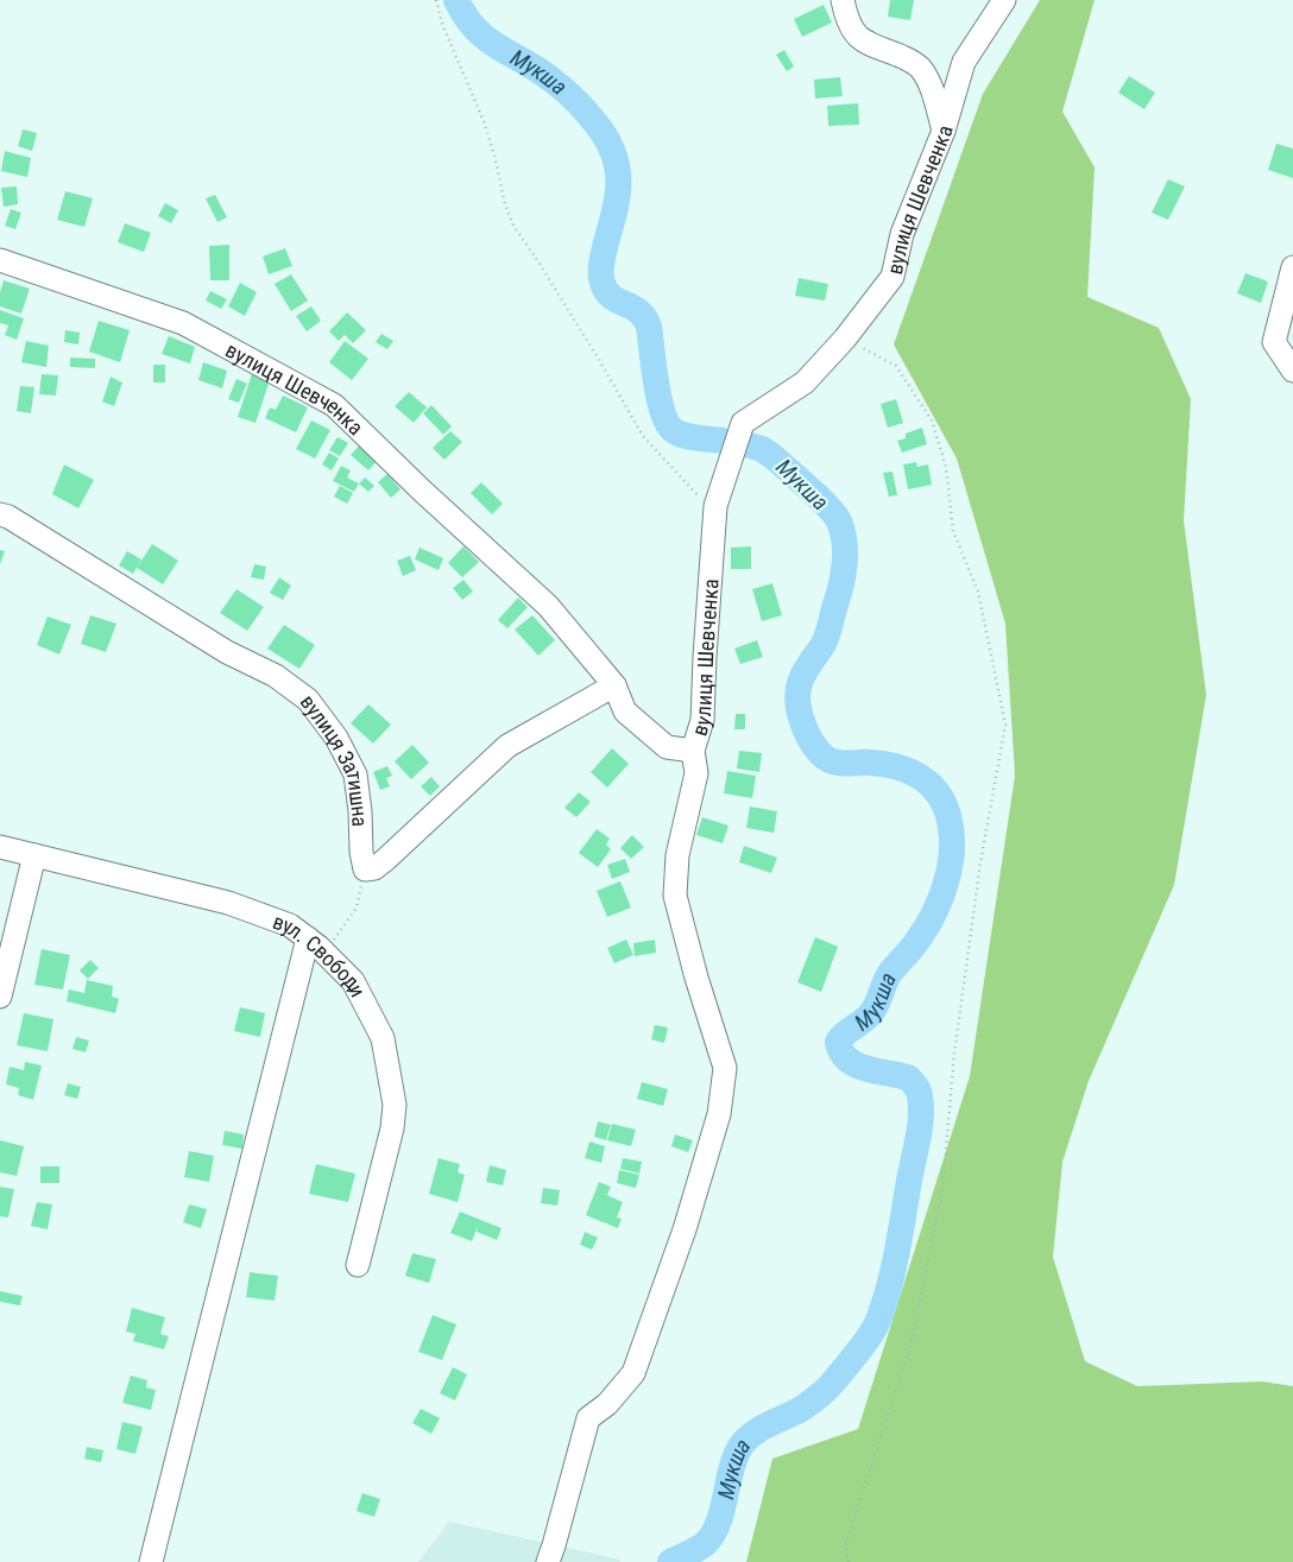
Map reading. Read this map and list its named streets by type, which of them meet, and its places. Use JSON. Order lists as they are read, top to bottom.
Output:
{
  "streets": {
    "street": ["вулиця Шевченка", "вулиця Затишна", "вул. Свободи"]
  },
  "water": ["Мукша"]
}
